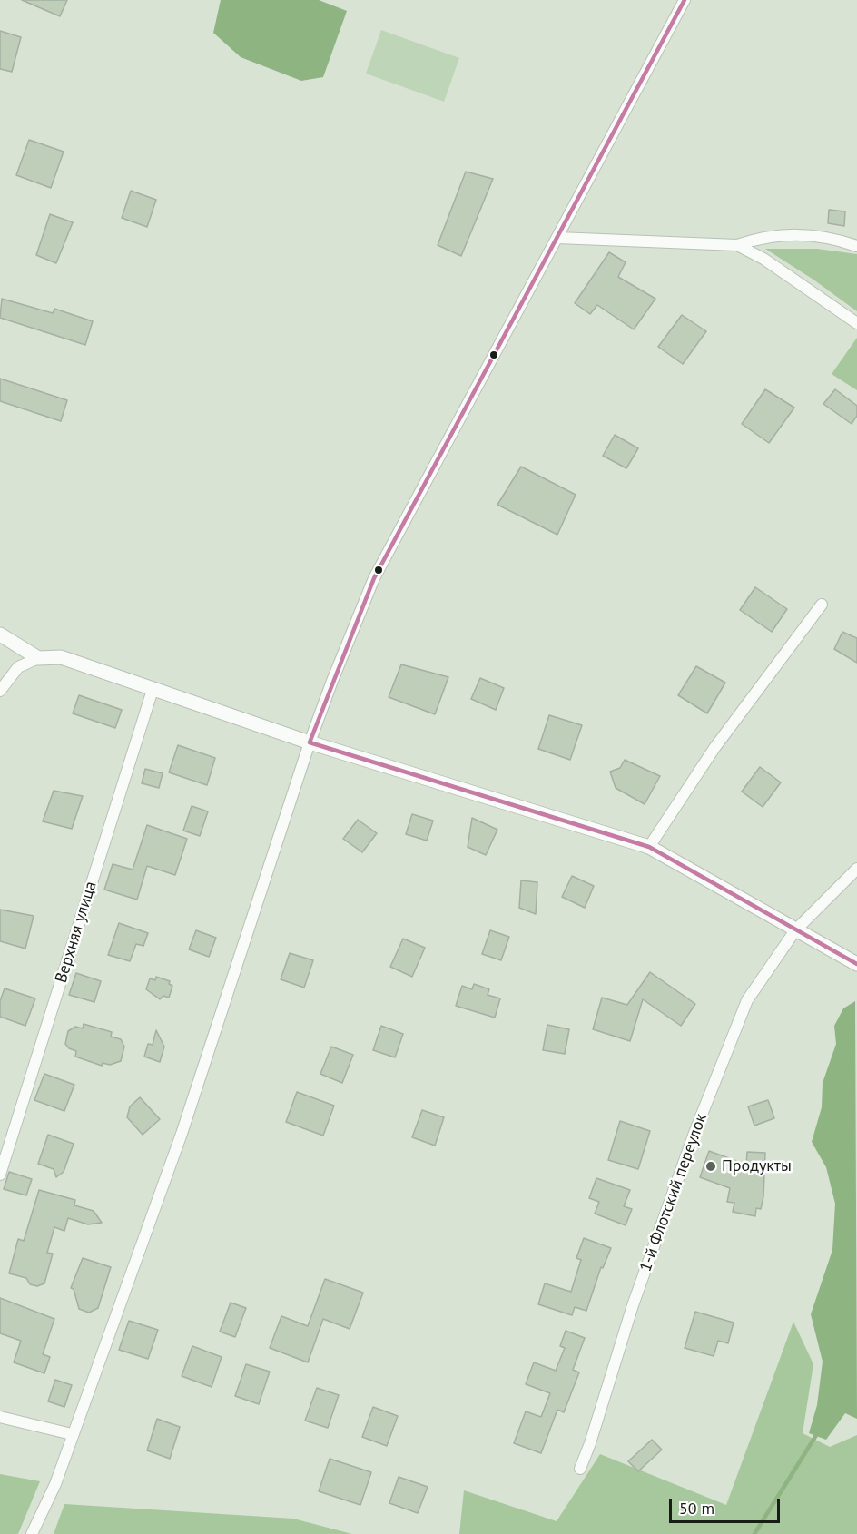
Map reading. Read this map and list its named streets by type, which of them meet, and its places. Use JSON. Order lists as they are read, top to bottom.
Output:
{
  "streets": {
    "street": ["Верхняя улица", "1-й Флотский переулок"]
  },
  "places": ["Продукты"],
  "scale_bar": "50 m"
}
